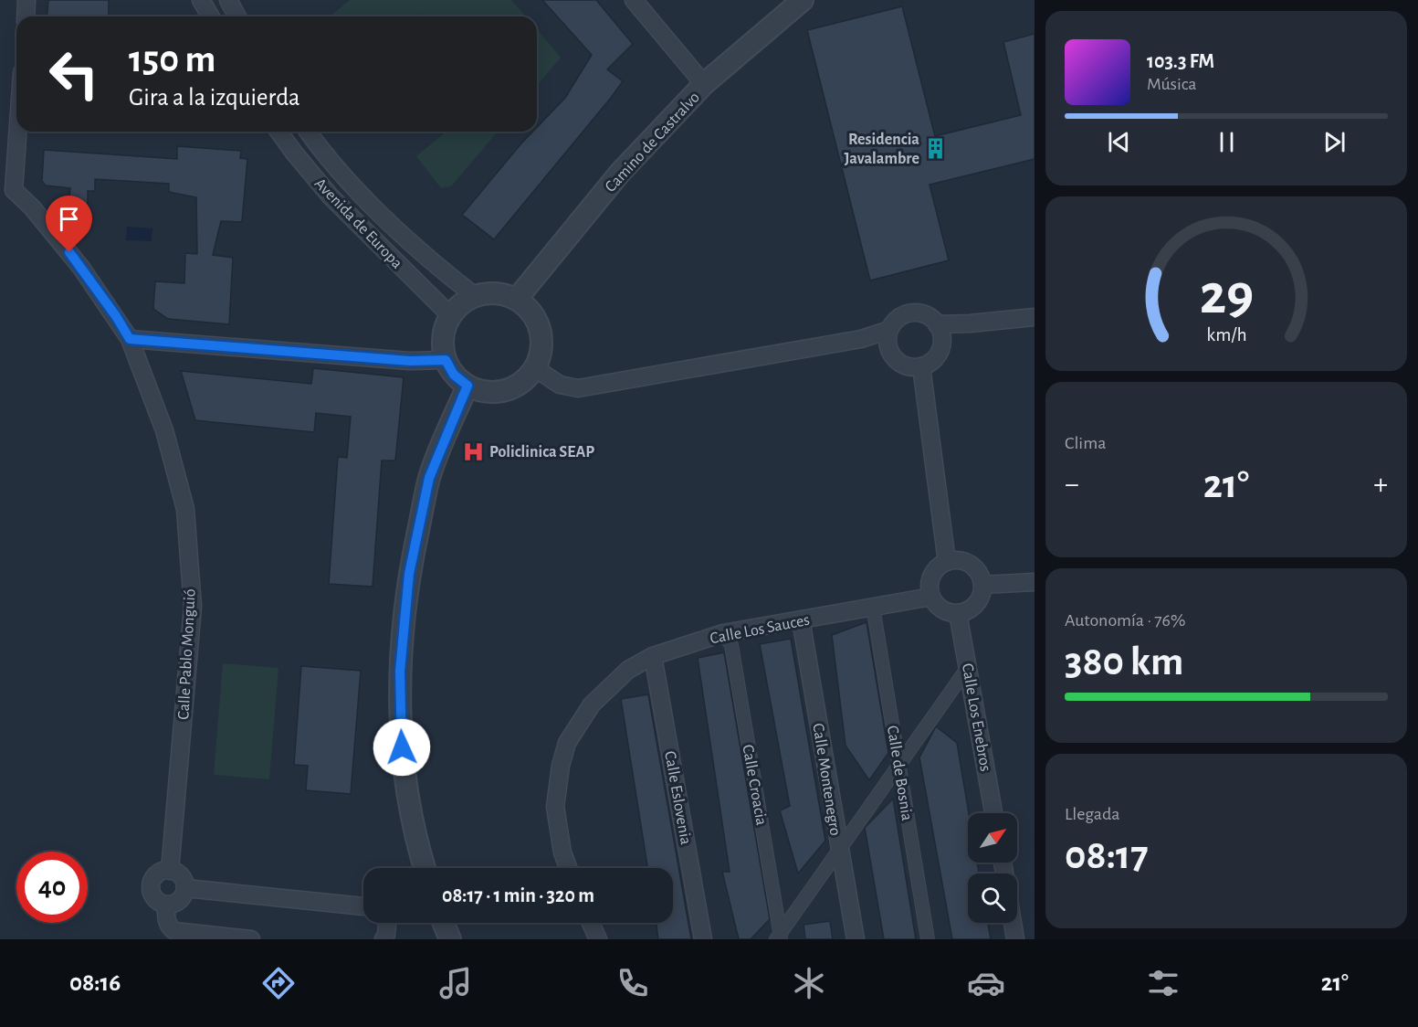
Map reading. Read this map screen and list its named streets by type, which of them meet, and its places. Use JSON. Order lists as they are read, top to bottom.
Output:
{
  "streets": {
    "street": [
      "Camino de Castralvo",
      "Avenida de Europa",
      "Calle Los Sauces",
      "Calle Pablo Monguió",
      "Calle Los Enebros",
      "Calle de Bosnia",
      "Calle Montenegro",
      "Calle Croacia",
      "Calle Eslovenia"
    ]
  },
  "crossings": [
    ["Camino de Castralvo", "Avenida de Europa"],
    ["Calle Los Sauces", "Calle Los Enebros"],
    ["Calle Los Sauces", "Calle de Bosnia"],
    ["Calle Los Sauces", "Calle Montenegro"],
    ["Calle Los Sauces", "Calle Croacia"],
    ["Calle Los Sauces", "Calle Eslovenia"]
  ],
  "places": {
    "building": ["Residencia Javalambre"],
    "hospital": ["Policlinica SEAP"]
  },
  "north": "top right",
  "page": {
    "turn": ["150 m", "Gira a la izquierda"],
    "song": ["103.3 FM", "Música"],
    "tile": [
      "Clima",
      ["Autonomía · 76%", "380 km"],
      ["Llegada", "08:17"]
    ],
    "heat": ["−", "21°", "+"],
    "limit": "40",
    "trip": "08:17 · 1 min · 320 m",
    "tabs": ["08:16", "21°"],
    "gauge": ["29", "km/h"]
  }
}
